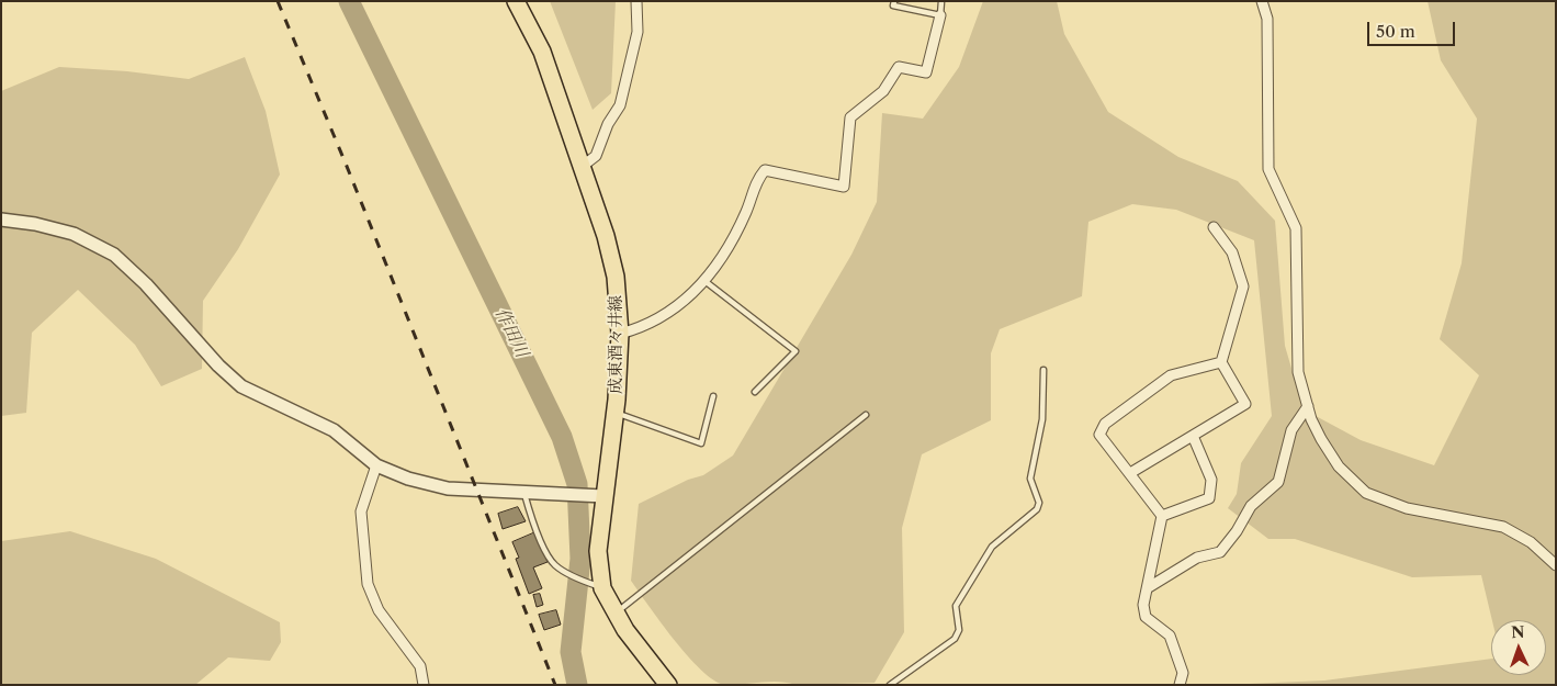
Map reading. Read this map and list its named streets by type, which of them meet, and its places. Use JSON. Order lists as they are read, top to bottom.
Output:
{
  "streets": {
    "main road": ["成東酒々井線"]
  },
  "water": ["作田川"],
  "scale_bar": "50 m",
  "north": "top"
}
